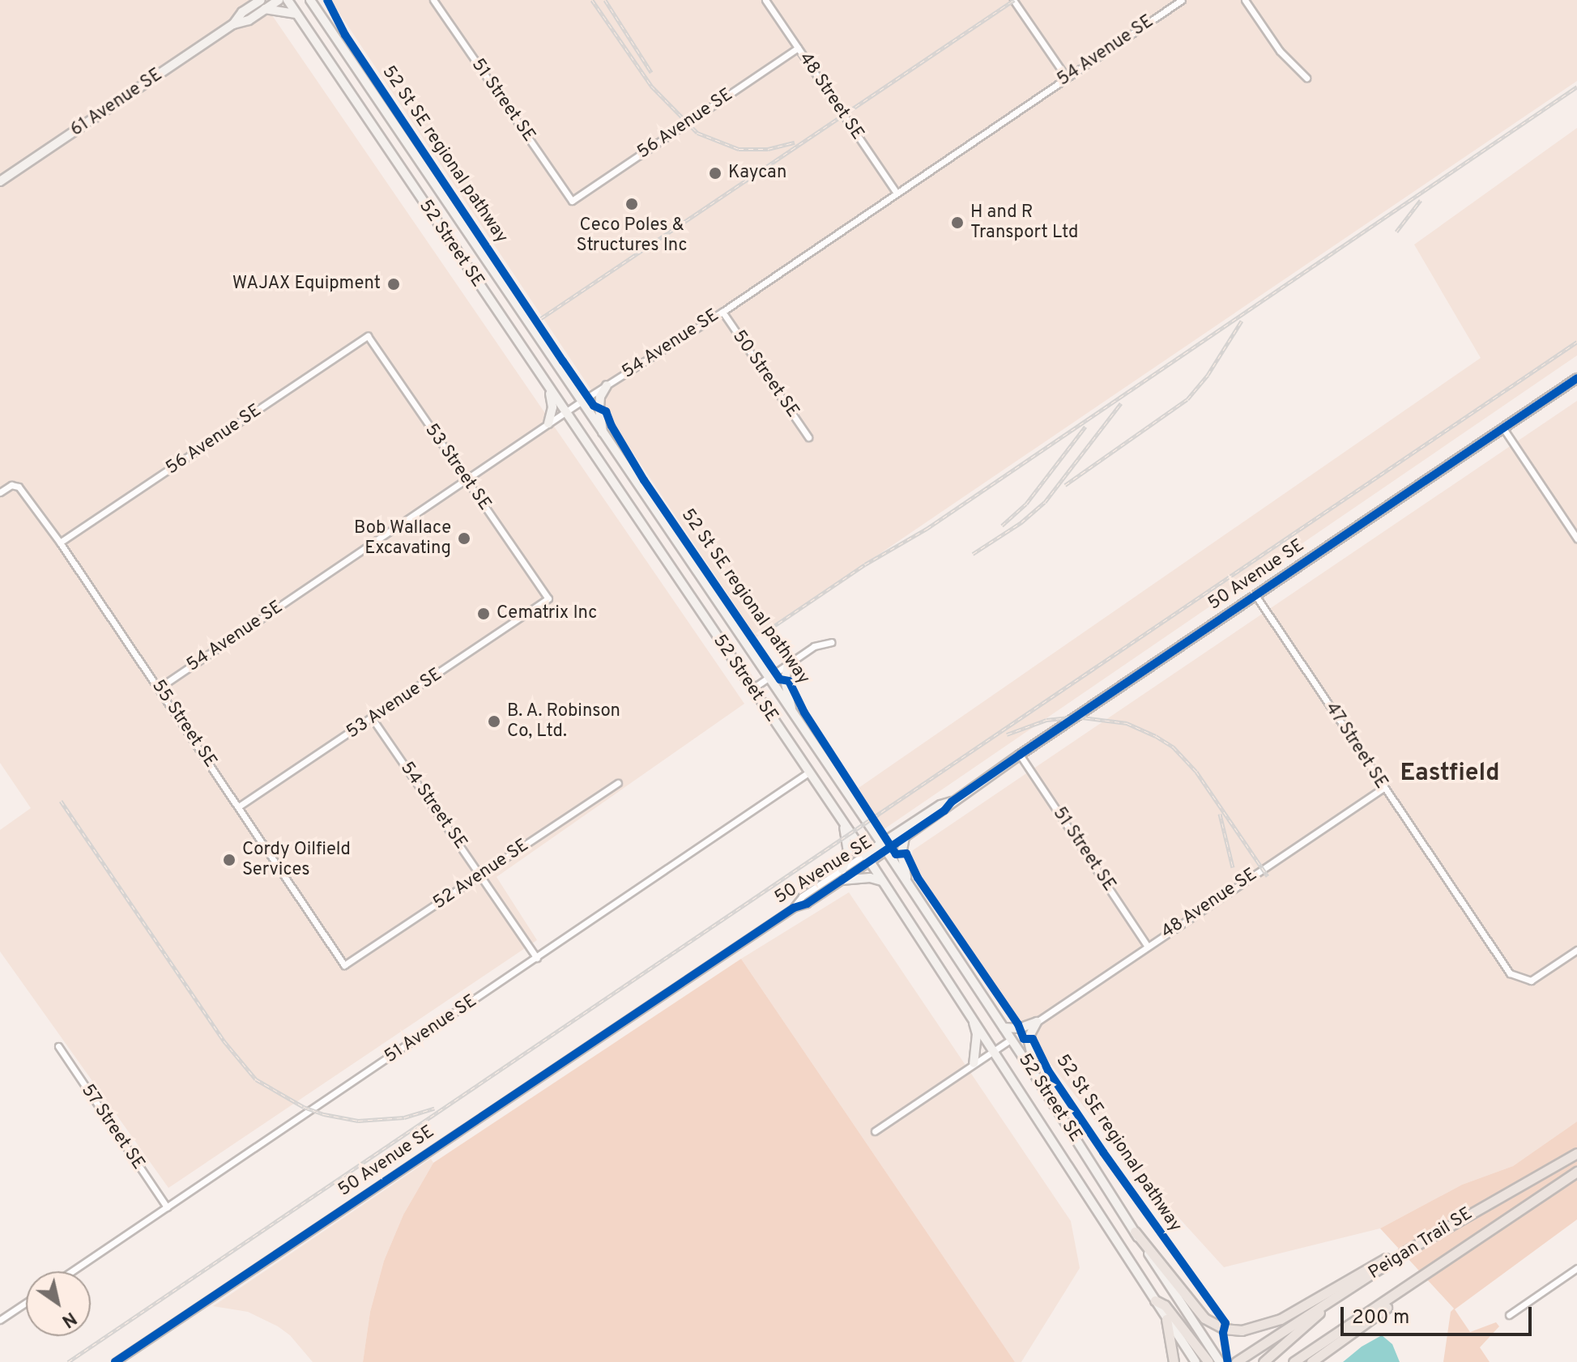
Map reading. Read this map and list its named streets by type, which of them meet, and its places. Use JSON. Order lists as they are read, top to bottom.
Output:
{
  "streets": {
    "main road": [
      "61 Avenue SE",
      "52 Street SE",
      "50 Avenue SE",
      "Peigan Trail SE"
    ],
    "street": [
      "54 Avenue SE",
      "48 Street SE",
      "51 Street SE",
      "56 Avenue SE",
      "50 Street SE",
      "53 Street SE",
      "53 Avenue SE",
      "55 Street SE",
      "47 Street SE",
      "54 Street SE",
      "52 Avenue SE",
      "48 Avenue SE",
      "51 Avenue SE",
      "57 Street SE"
    ],
    "cycle path": ["52 St SE regional pathway"]
  },
  "crossings": [
    ["54 Avenue SE", "48 Street SE"],
    ["54 Avenue SE", "52 Street SE"],
    ["54 Avenue SE", "50 Street SE"],
    ["54 Avenue SE", "53 Street SE"],
    ["54 Avenue SE", "55 Street SE"],
    ["48 Street SE", "56 Avenue SE"],
    ["51 Street SE", "56 Avenue SE"],
    ["51 Street SE", "50 Avenue SE"],
    ["51 Street SE", "48 Avenue SE"],
    ["56 Avenue SE", "53 Street SE"],
    ["56 Avenue SE", "55 Street SE"],
    ["52 Street SE", "50 Avenue SE"],
    ["52 Street SE", "51 Avenue SE"],
    ["53 Street SE", "53 Avenue SE"],
    ["50 Avenue SE", "47 Street SE"],
    ["53 Avenue SE", "55 Street SE"],
    ["53 Avenue SE", "54 Street SE"],
    ["55 Street SE", "52 Avenue SE"],
    ["47 Street SE", "48 Avenue SE"],
    ["54 Street SE", "52 Avenue SE"],
    ["54 Street SE", "51 Avenue SE"],
    ["51 Avenue SE", "57 Street SE"]
  ],
  "districts": ["Eastfield"],
  "places": [
    "Kaycan",
    "Ceco Poles & Structures Inc",
    "H and R Transport Ltd",
    "WAJAX Equipment",
    "Bob Wallace Excavating",
    "Cematrix Inc",
    "B. A. Robinson Co, Ltd.",
    "Cordy Oilfield Services"
  ],
  "scale_bar": "200 m",
  "north": "bottom right"
}
